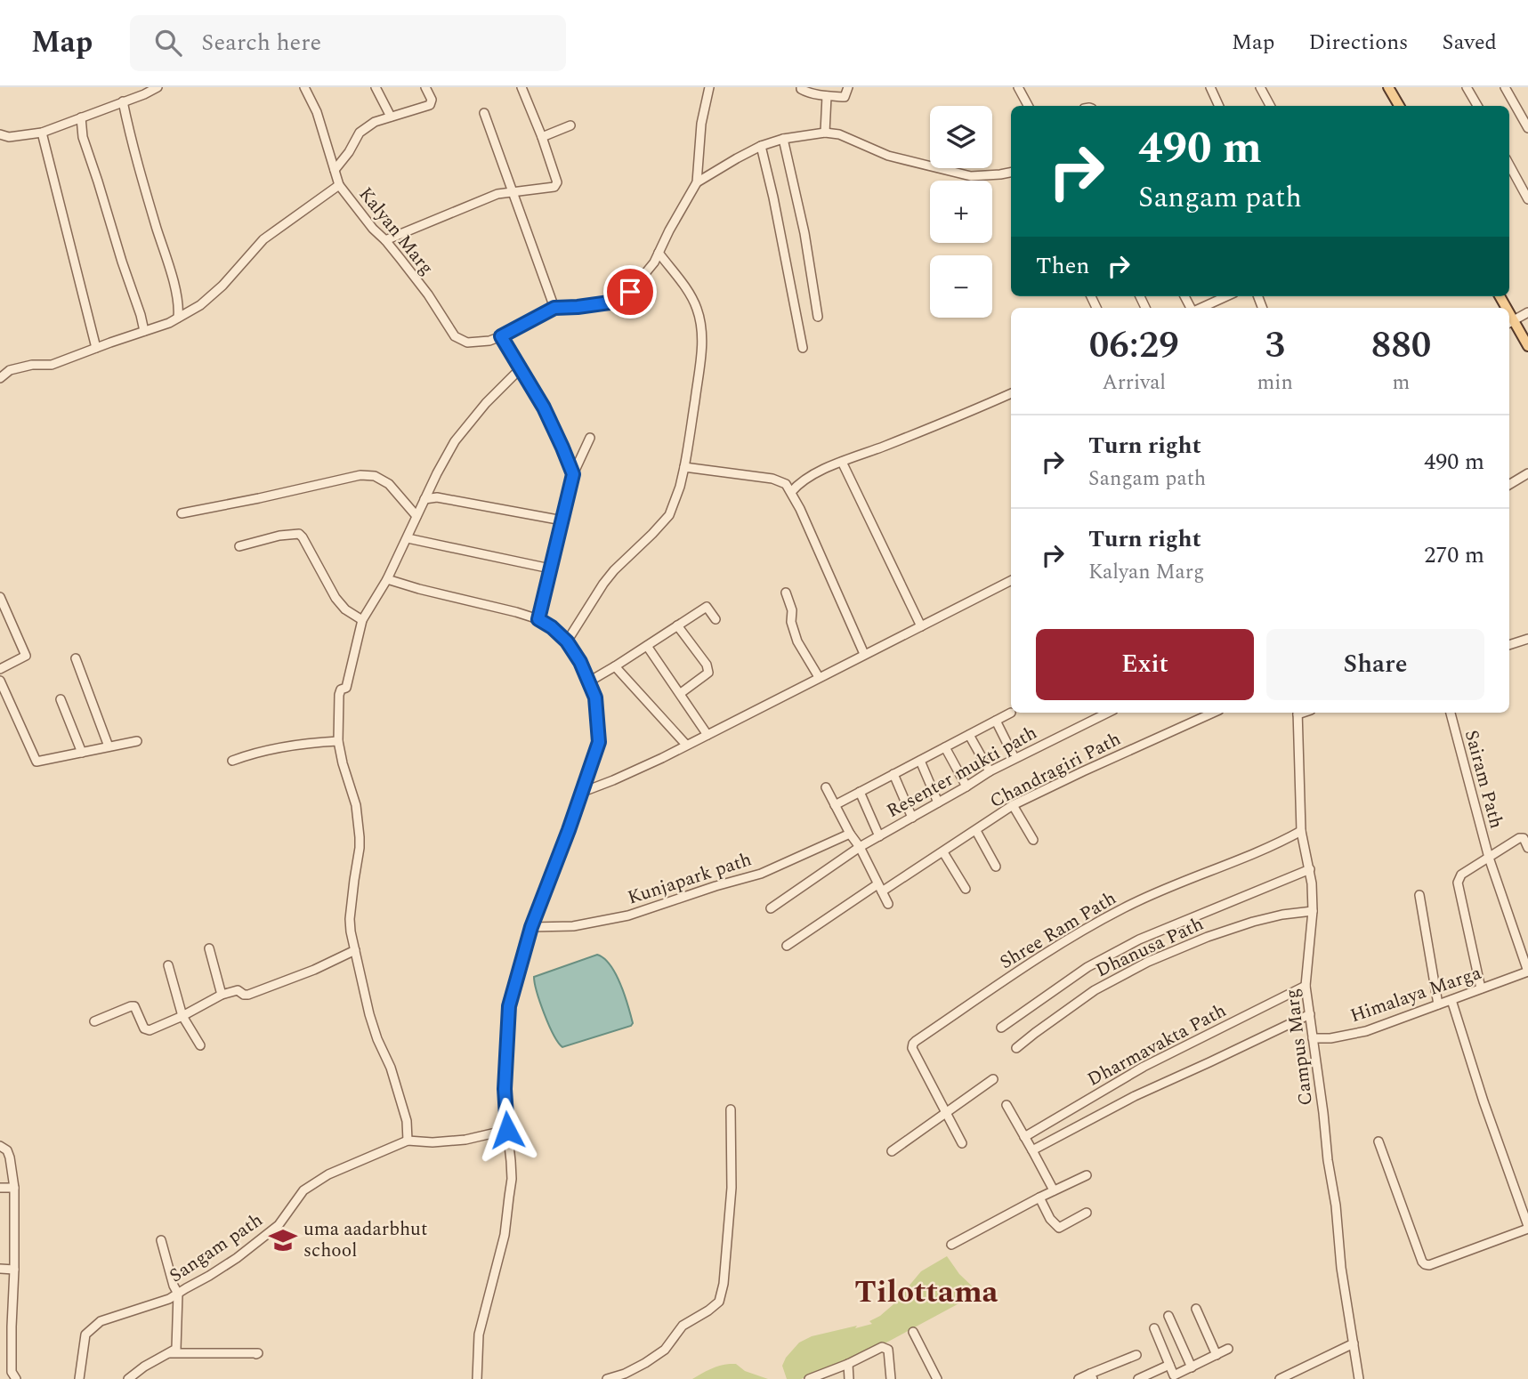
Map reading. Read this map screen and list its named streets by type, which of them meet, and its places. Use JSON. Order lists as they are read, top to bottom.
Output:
{
  "streets": {
    "street": [
      "Kalyan Marg",
      "Chandragiri Path",
      "Resenter mukti path",
      "Sairam Path",
      "Kunjapark path",
      "Shree Ram Path",
      "Dhanusa Path",
      "Himalaya Marga",
      "Dharmavakta Path",
      "Campus Marg",
      "Sangam path"
    ]
  },
  "crossings": [
    ["Sairam Path", "Himalaya Marga"],
    ["Shree Ram Path", "Campus Marg"],
    ["Dhanusa Path", "Campus Marg"],
    ["Himalaya Marga", "Campus Marg"],
    ["Dharmavakta Path", "Campus Marg"]
  ],
  "districts": ["Tilottama"],
  "places": {
    "school or university": ["uma aadarbhut school"]
  },
  "page": {
    "header": "Map",
    "search": "Search here",
    "nav": ["Map", "Directions", "Saved"],
    "map_buttons": ["+", "−"],
    "turn": ["490 m", "Sangam path"],
    "then": "Then",
    "eta": [
      "06:29",
      "Arrival",
      "3",
      "min",
      "880",
      "m"
    ],
    "list": [
      {
        "name": "Turn right",
        "note": "Sangam path",
        "value": "490 m"
      },
      {
        "name": "Turn right",
        "note": "Kalyan Marg",
        "value": "270 m"
      }
    ],
    "buttons": ["Exit", "Share"]
  }
}
